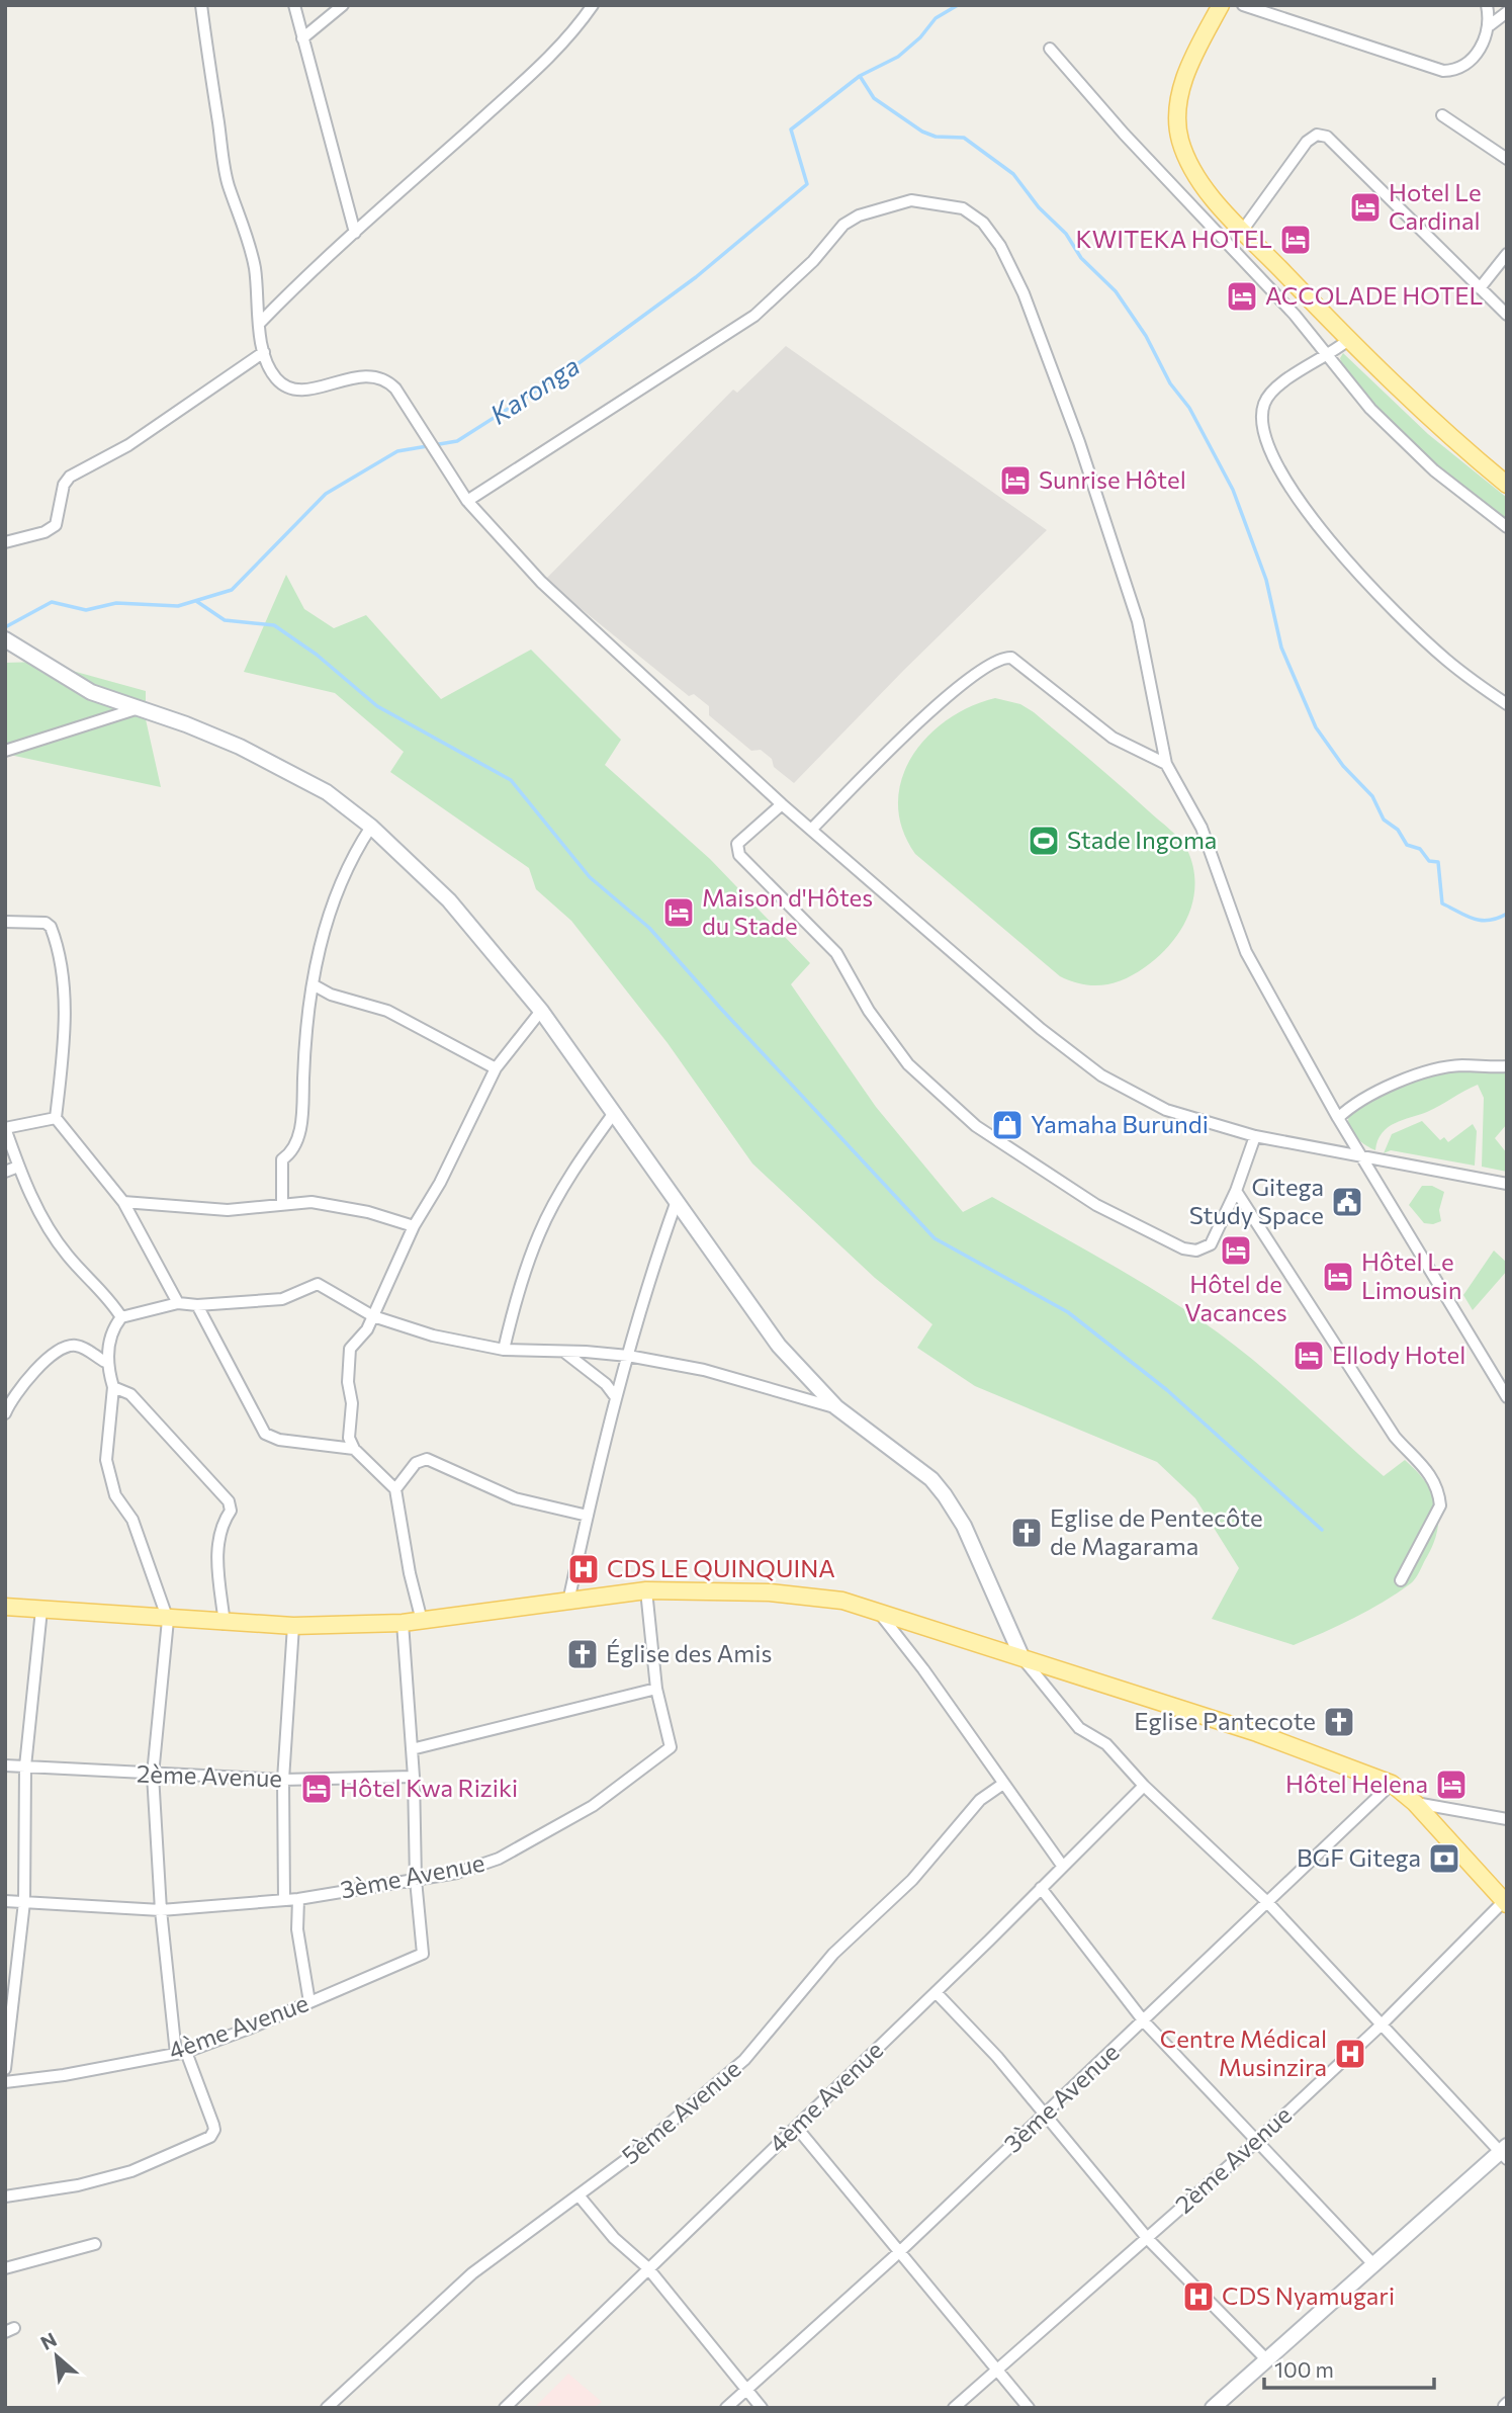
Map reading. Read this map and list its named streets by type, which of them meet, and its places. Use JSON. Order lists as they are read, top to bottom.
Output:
{
  "streets": {
    "street": [
      "2ème Avenue",
      "3ème Avenue",
      "4ème Avenue",
      "5ème Avenue"
    ]
  },
  "crossings": [
    ["3ème Avenue", "4ème Avenue"]
  ],
  "water": ["Karonga"],
  "places": {
    "hotel": [
      "Hotel Le Cardinal",
      "KWITEKA HOTEL",
      "ACCOLADE HOTEL",
      "Sunrise Hôtel",
      "Maison d'Hôtes du Stade",
      "Hôtel de Vacances",
      "Hôtel Le Limousin",
      "Ellody Hotel",
      "Hôtel Helena",
      "Hôtel Kwa Riziki"
    ],
    "sports": ["Stade Ingoma"],
    "shop": ["Yamaha Burundi"],
    "public building": ["Gitega Study Space"],
    "church": ["Eglise de Pentecôte de Magarama", "Église des Amis", "Eglise Pantecote"],
    "hospital": ["CDS LE QUINQUINA", "Centre Médical Musinzira", "CDS Nyamugari"],
    "bank": ["BGF Gitega"]
  },
  "scale_bar": "100 m",
  "north": "top left"
}
